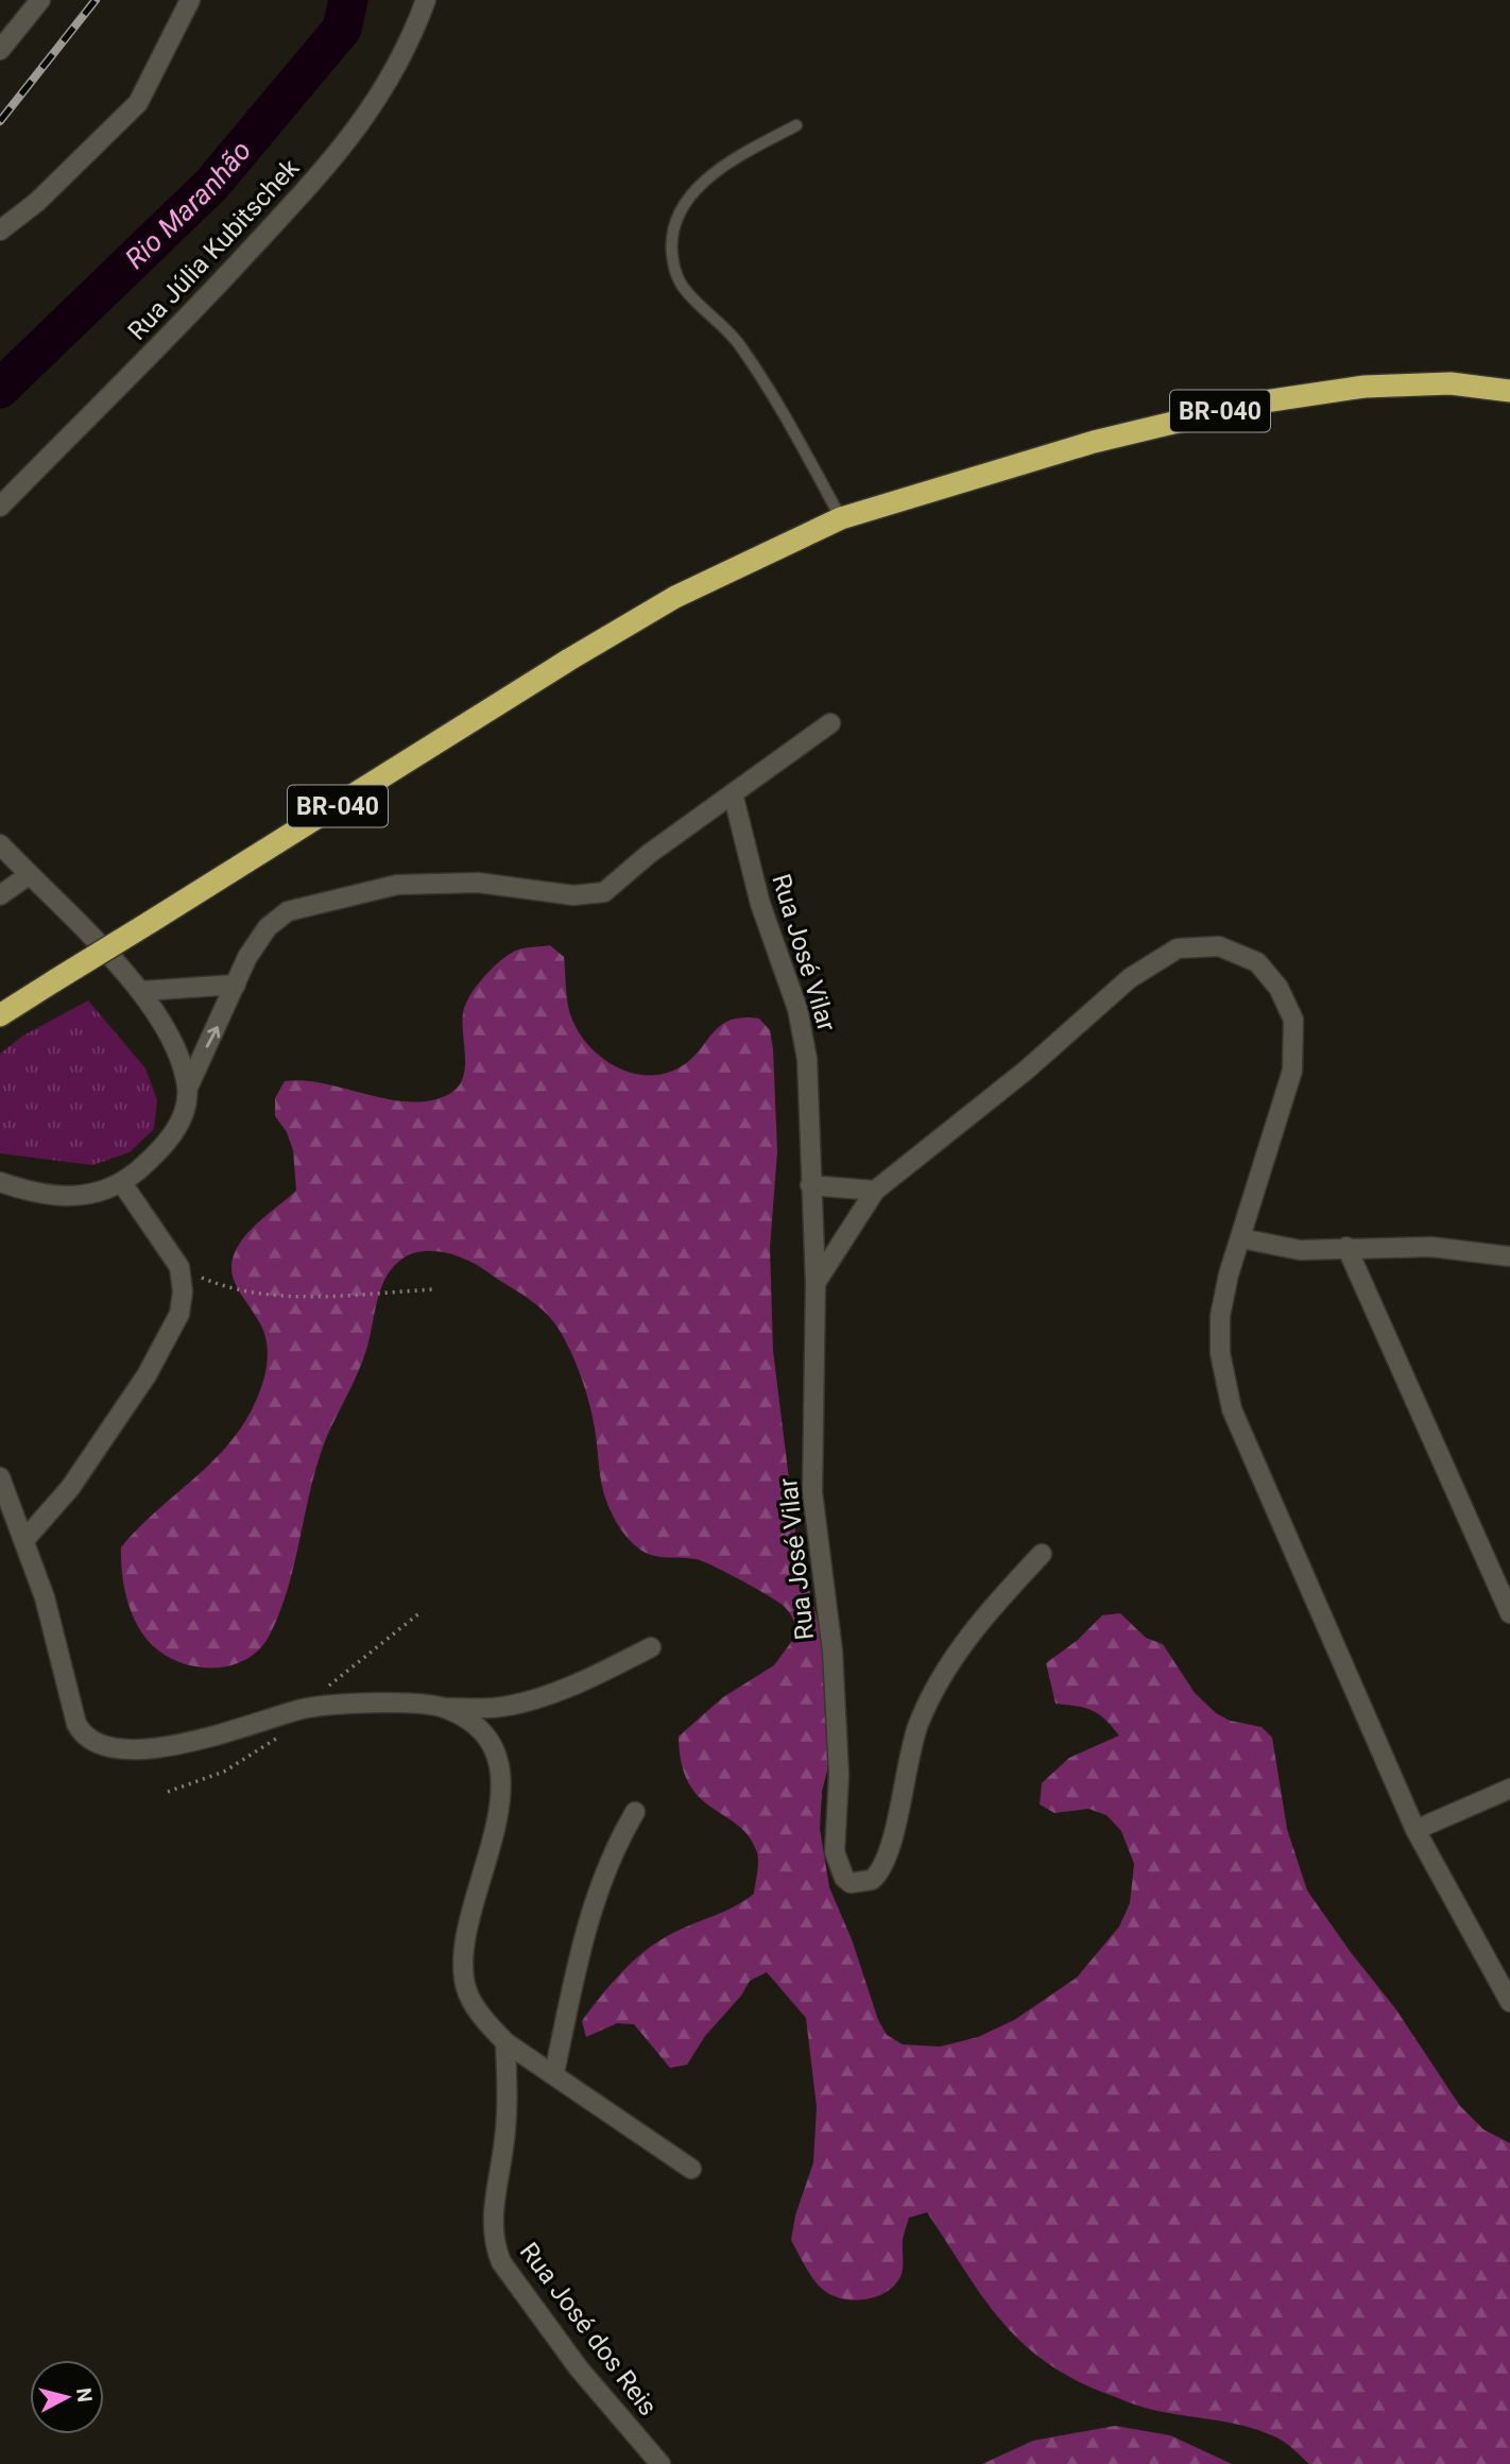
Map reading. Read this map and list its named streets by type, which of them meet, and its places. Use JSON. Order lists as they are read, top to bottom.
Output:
{
  "streets": {
    "highway": ["BR-040"],
    "street": ["Rua Júlia Kubitschek", "Rua José Vilar", "Rua José dos Reis"]
  },
  "water": ["Rio Maranhão"],
  "north": "right"
}
